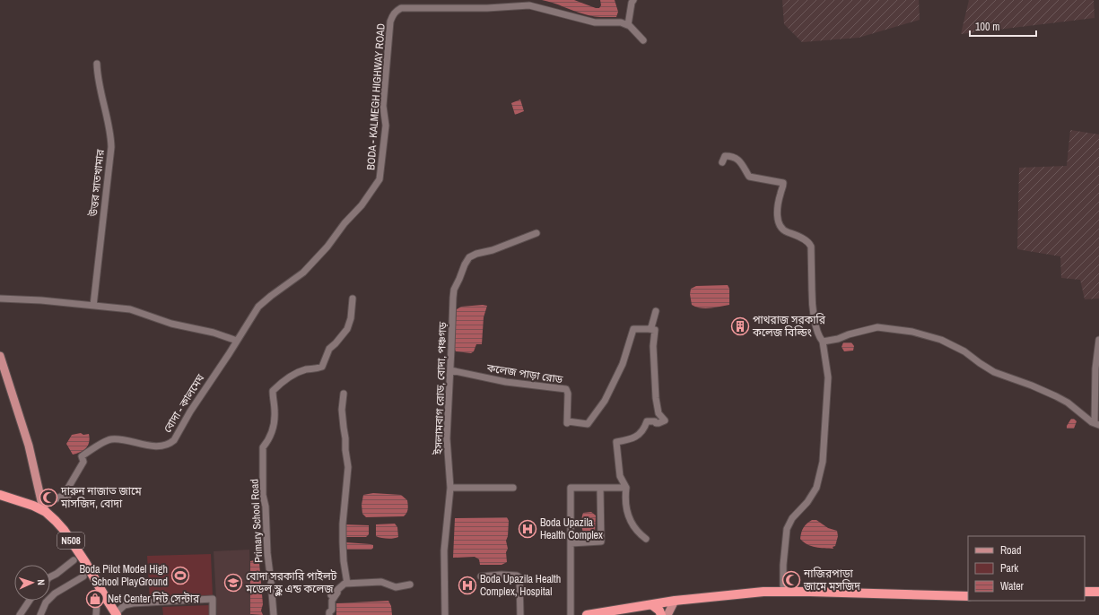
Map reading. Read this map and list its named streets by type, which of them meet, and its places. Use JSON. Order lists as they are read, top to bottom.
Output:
{
  "streets": {
    "highway": ["N508"],
    "street": [
      "BODA - KALMEGH HIGHWAY ROAD",
      "উত্তর সাতখামার",
      "কলেজ পাড়া রোড",
      "ইসলামবাগ রোড, বোদা, পঞ্চগড়",
      "বোদা - কালমেঘ",
      "Primary School Road"
    ]
  },
  "crossings": [
    ["BODA - KALMEGH HIGHWAY ROAD", "বোদা - কালমেঘ"],
    ["কলেজ পাড়া রোড", "ইসলামবাগ রোড, বোদা, পঞ্চগড়"],
    ["বোদা - কালমেঘ", "N508"]
  ],
  "places": {
    "building": ["পাথরাজ সরকারি কলেজ বিল্ডিং"],
    "mosque": ["দারুন নাজাত জামে মাসজিদ, বোদা", "নাজিরপাড়া জামে মসজিদ"],
    "hospital": ["Boda Upazila Health Complex", "Boda Upazila Health Complex, Hospital"],
    "sports": ["Boda Pilot Model High School PlayGround"],
    "school or university": ["বোদা সরকারি পাইলট মডেল স্কুল এন্ড কলেজ"],
    "shop": ["Net Center নিট সেন্টার"]
  },
  "legend": ["Road", "Park", "Water"],
  "scale_bar": "100 m",
  "north": "right"
}
